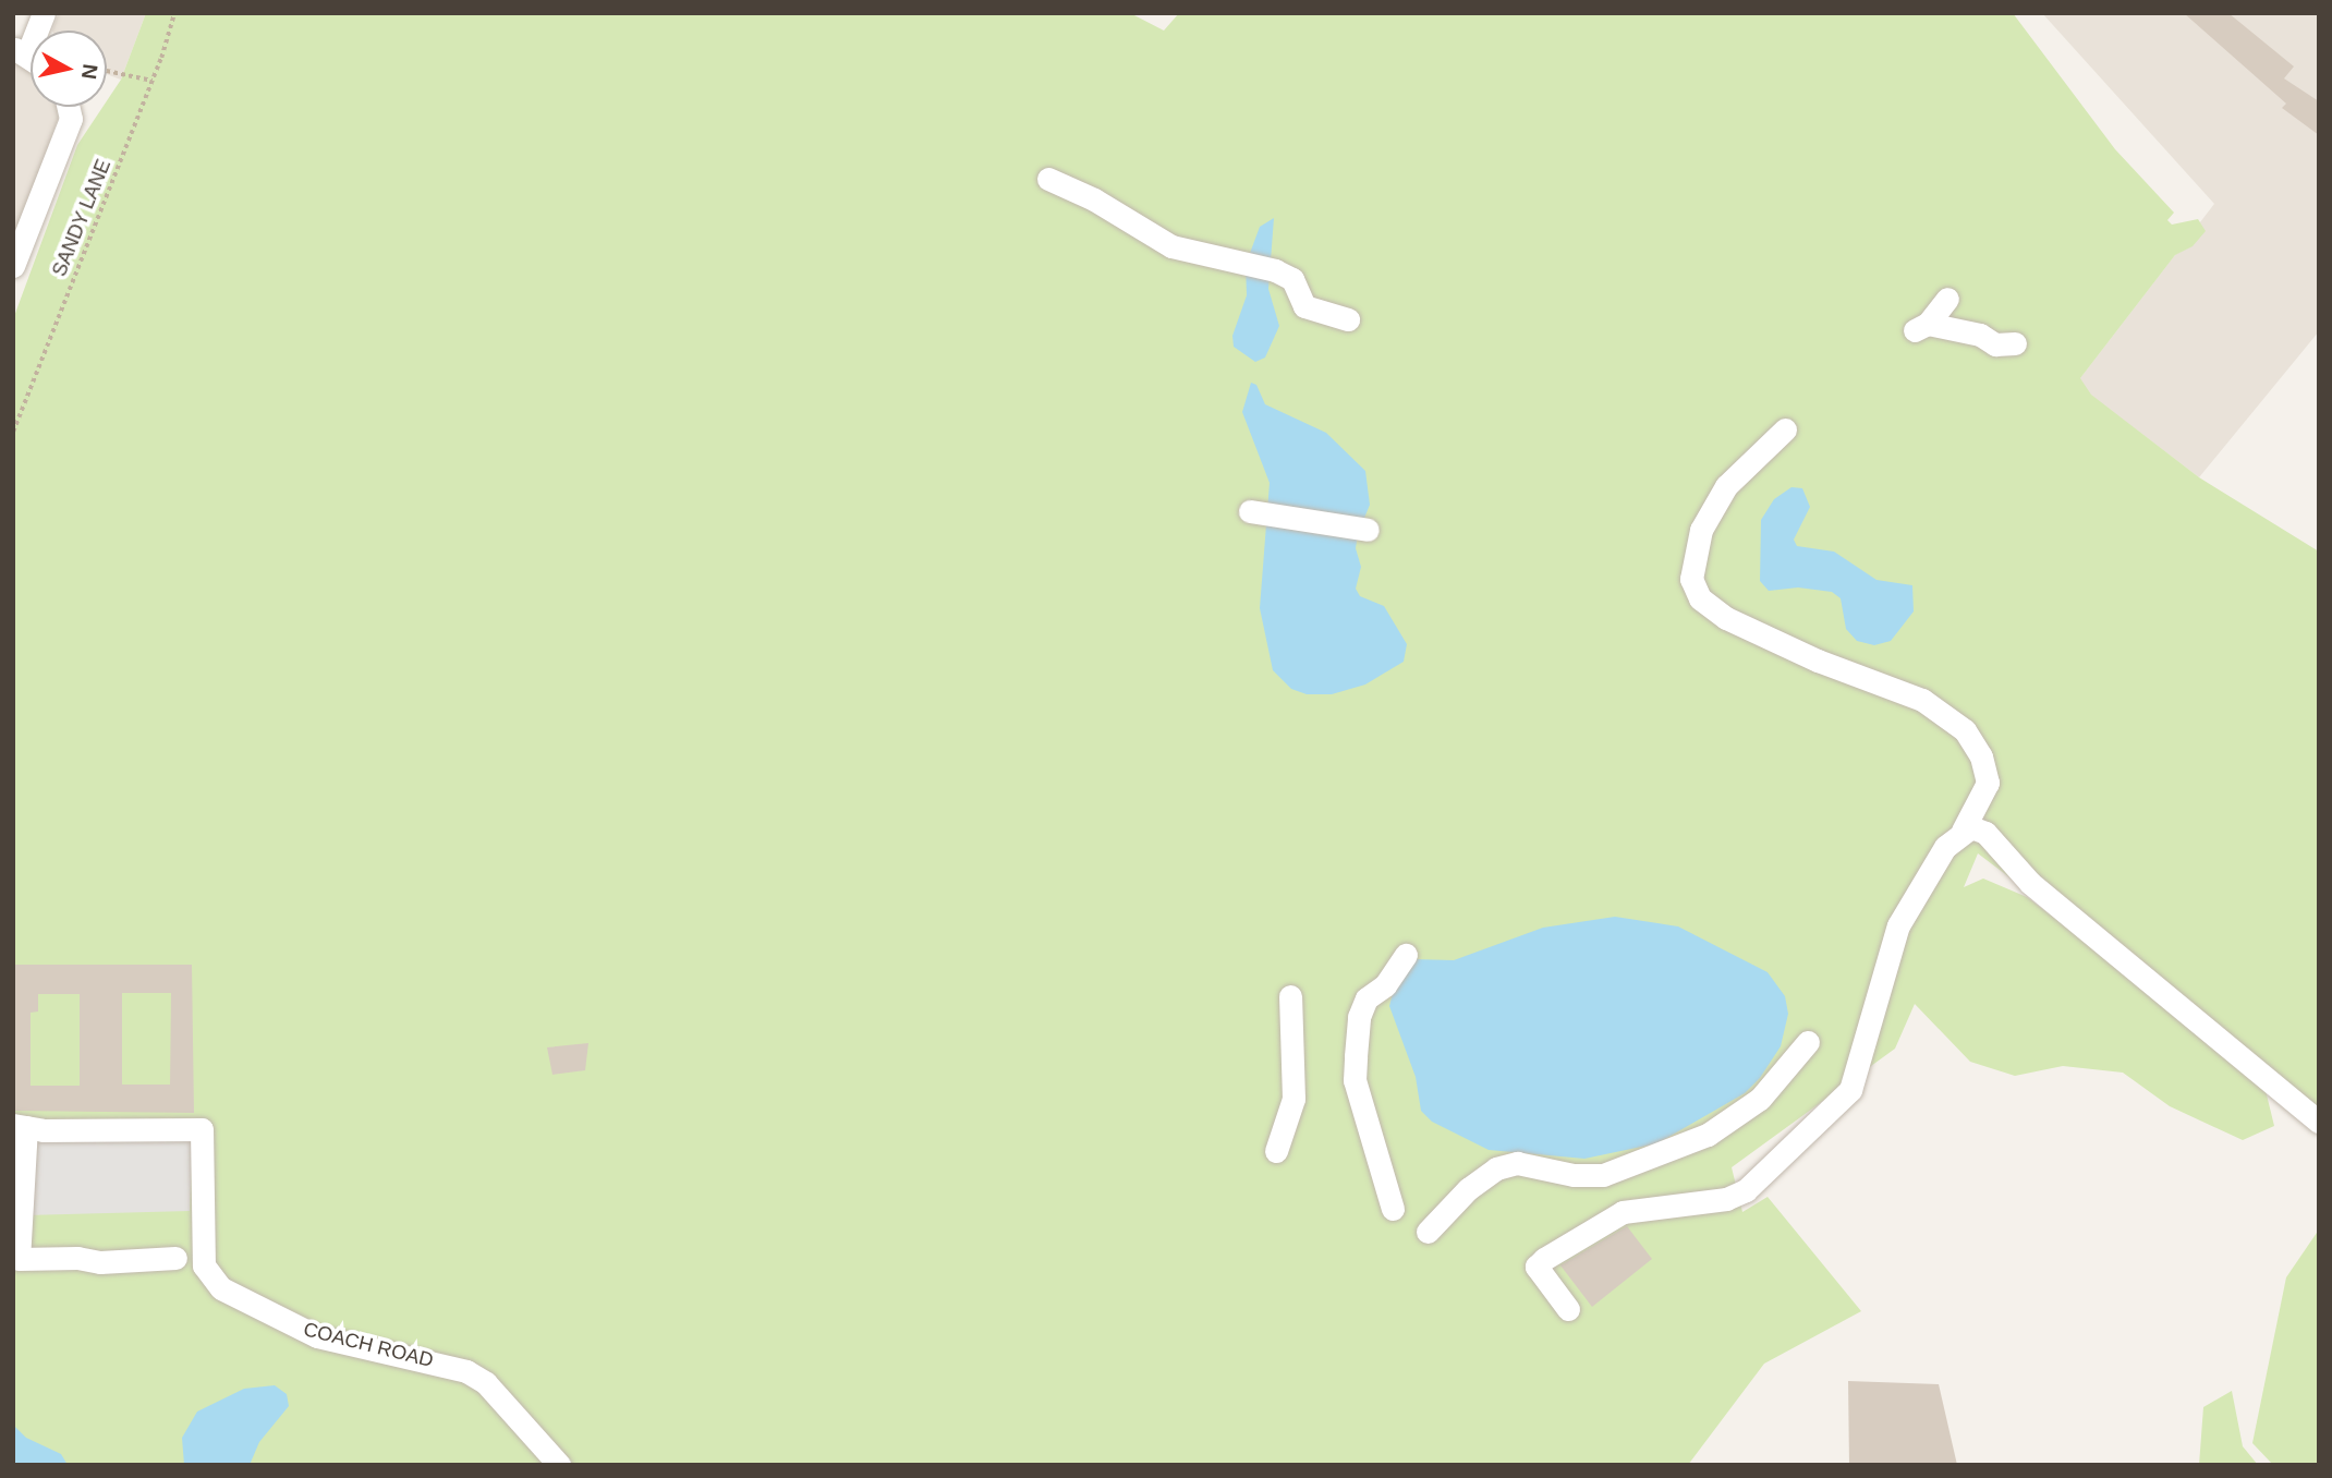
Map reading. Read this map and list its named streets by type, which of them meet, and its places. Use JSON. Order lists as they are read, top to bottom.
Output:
{
  "streets": {
    "street": ["COACH ROAD"],
    "path": ["SANDY LANE"]
  },
  "north": "right"
}
